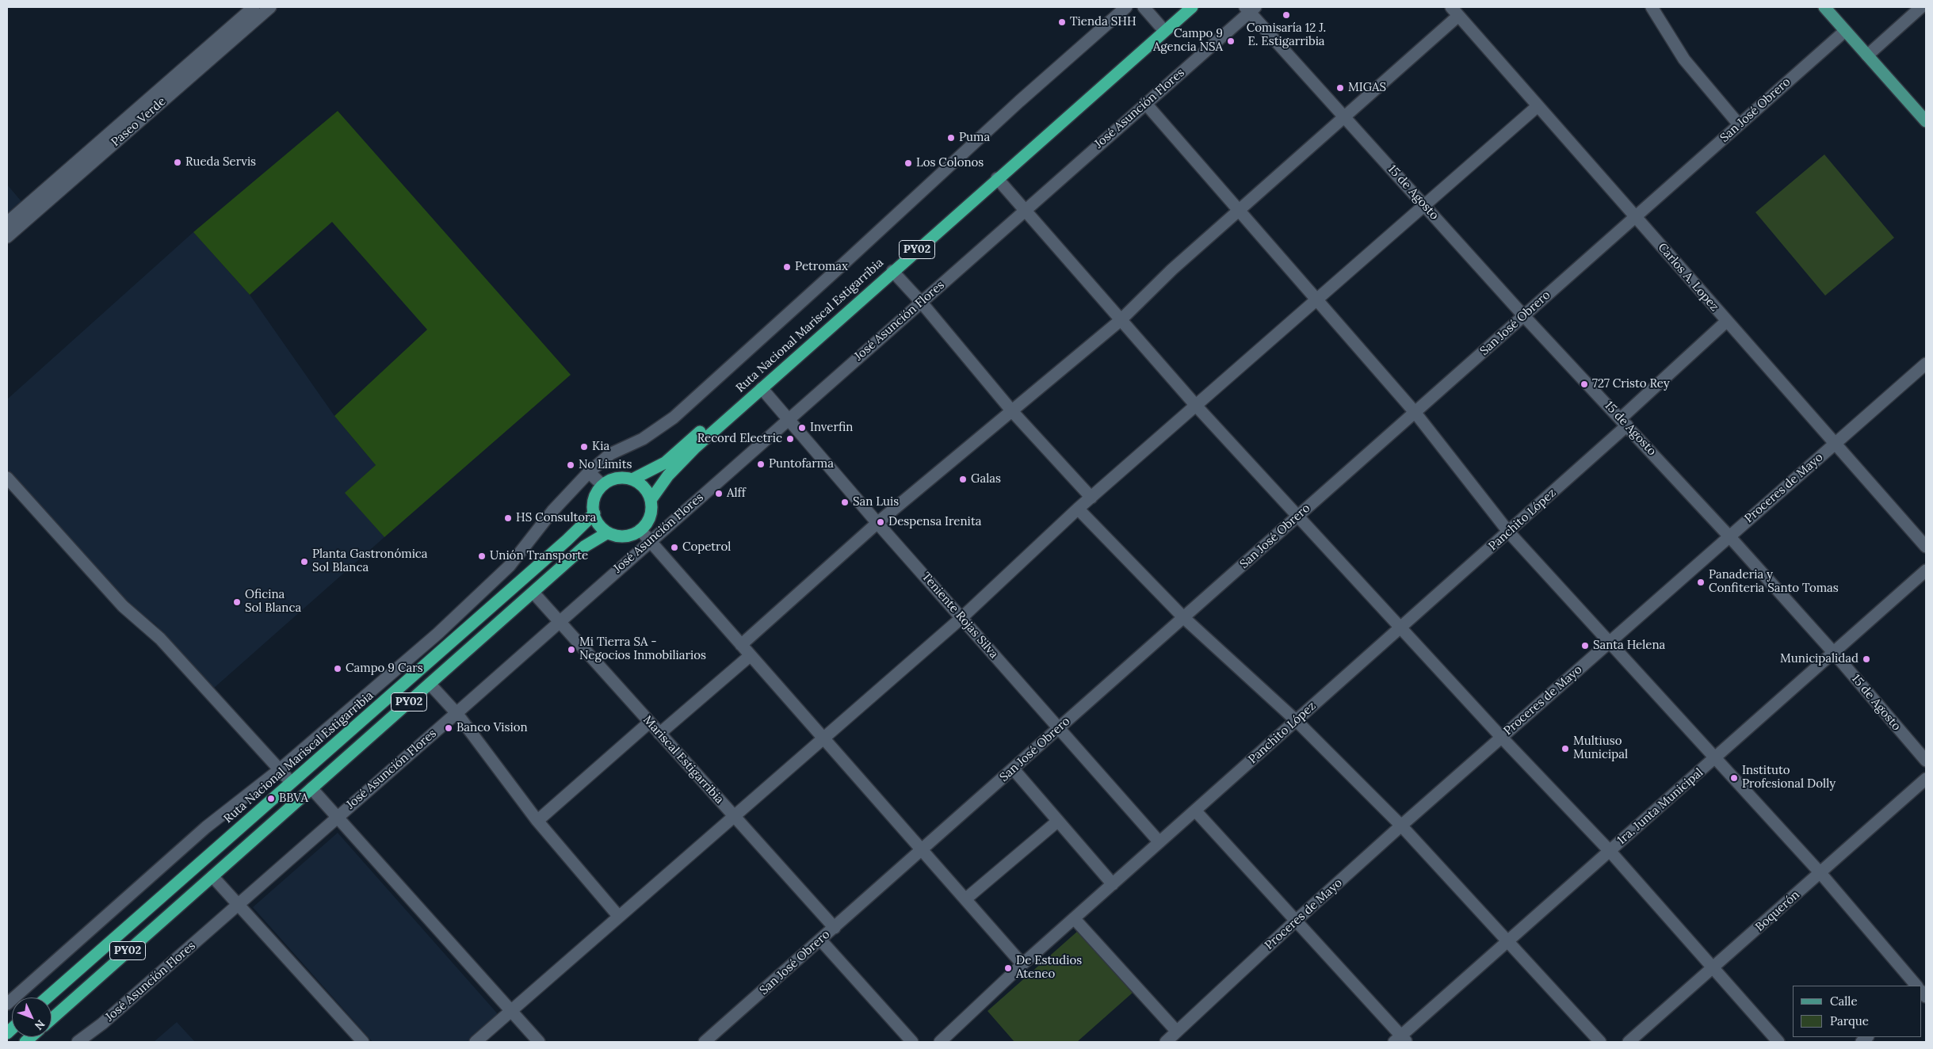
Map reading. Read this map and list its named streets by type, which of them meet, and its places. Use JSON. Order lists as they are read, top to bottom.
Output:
{
  "streets": {
    "highway": ["PY02", "Ruta Nacional Mariscal Estigarribia"],
    "street": [
      "José Asunción Flores",
      "San José Obrero",
      "Paseo Verde",
      "15 de Agosto",
      "Carlos A. Lopez",
      "Proceres de Mayo",
      "Panchito López",
      "Teniente Rojas Silva",
      "Mariscal Estigarribia",
      "1ra. Junta Municipal",
      "Boquerón"
    ]
  },
  "crossings": [
    ["José Asunción Flores", "15 de Agosto"],
    ["José Asunción Flores", "Teniente Rojas Silva"],
    ["José Asunción Flores", "Mariscal Estigarribia"],
    ["San José Obrero", "15 de Agosto"],
    ["San José Obrero", "Carlos A. Lopez"],
    ["San José Obrero", "Teniente Rojas Silva"],
    ["San José Obrero", "Mariscal Estigarribia"],
    ["15 de Agosto", "Proceres de Mayo"],
    ["15 de Agosto", "Panchito López"],
    ["15 de Agosto", "1ra. Junta Municipal"],
    ["PY02", "Ruta Nacional Mariscal Estigarribia"],
    ["PY02", "Mariscal Estigarribia"],
    ["Carlos A. Lopez", "Proceres de Mayo"],
    ["Carlos A. Lopez", "Panchito López"],
    ["Ruta Nacional Mariscal Estigarribia", "Teniente Rojas Silva"],
    ["Panchito López", "Teniente Rojas Silva"]
  ],
  "places": [
    "Comisaría 12 J. E. Estigarribia",
    "Tienda SHH",
    "Campo 9 Agencia NSA",
    "MIGAS",
    "Puma",
    "Rueda Servis",
    "Los Colonos",
    "Petromax",
    "727 Cristo Rey",
    "Inverfin",
    "Record Electric",
    "Kia",
    "Puntofarma",
    "No Limits",
    "Galas",
    "Alff",
    "San Luis",
    "HS Consultora",
    "Despensa Irenita",
    "Copetrol",
    "Unión Transporte",
    "Planta Gastronómica Sol Blanca",
    "Panaderia y Confiteria Santo Tomas",
    "Oficina Sol Blanca",
    "Santa Helena",
    "Mi Tierra SA - Negocios Inmobiliarios",
    "Municipalidad",
    "Campo 9 Cars",
    "Banco Vision",
    "Multiuso Municipal",
    "Instituto Profesional Dolly",
    "BBVA",
    "De Estudios Ateneo"
  ],
  "legend": ["Calle", "Parque"],
  "north": "bottom right"
}
